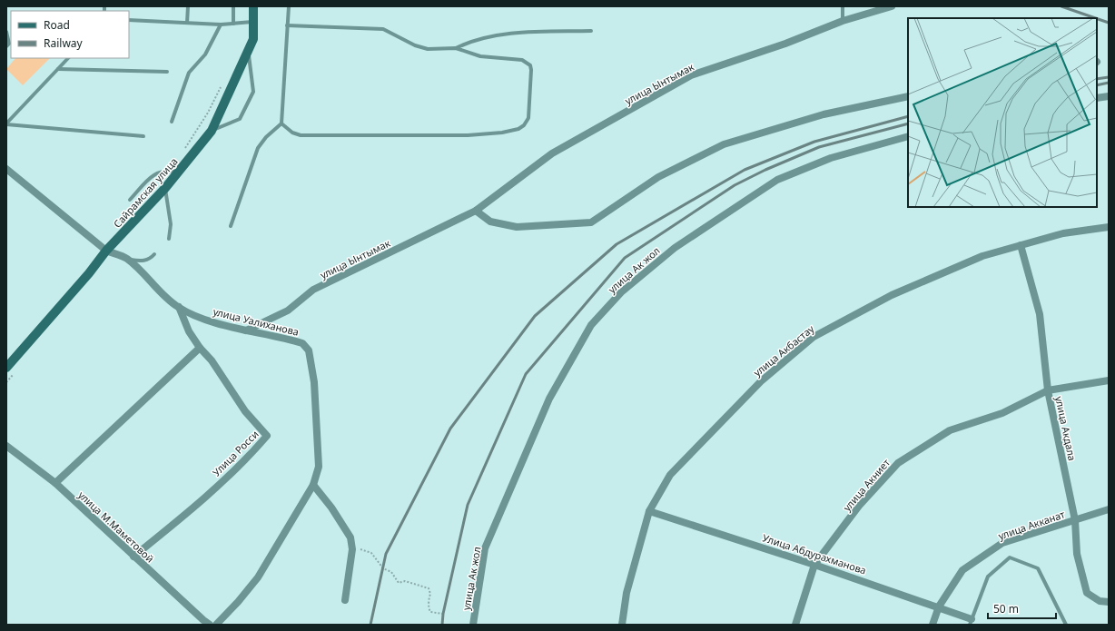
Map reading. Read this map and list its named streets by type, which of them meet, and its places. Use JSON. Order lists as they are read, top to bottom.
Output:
{
  "streets": {
    "main road": ["Сайрамская улица"],
    "street": [
      "улица Ынтымак",
      "улица Ак жол",
      "улица Уалиханова",
      "улица Акбастау",
      "улица Акдала",
      "Улица Росси",
      "улица Акниет",
      "улица Акканат",
      "улица М.Маметовой",
      "Улица Абдурахманова"
    ]
  },
  "crossings": [
    ["улица Ынтымак", "улица Уалиханова"],
    ["Сайрамская улица", "улица Уалиханова"],
    ["улица Уалиханова", "Улица Росси"],
    ["улица Акбастау", "улица Акдала"],
    ["улица Акбастау", "Улица Абдурахманова"],
    ["улица Акдала", "улица Акниет"],
    ["улица Акдала", "улица Акканат"],
    ["Улица Росси", "улица М.Маметовой"],
    ["улица Акниет", "Улица Абдурахманова"],
    ["улица Акканат", "Улица Абдурахманова"]
  ],
  "legend": ["Road", "Railway"],
  "scale_bar": "50 m"
}
